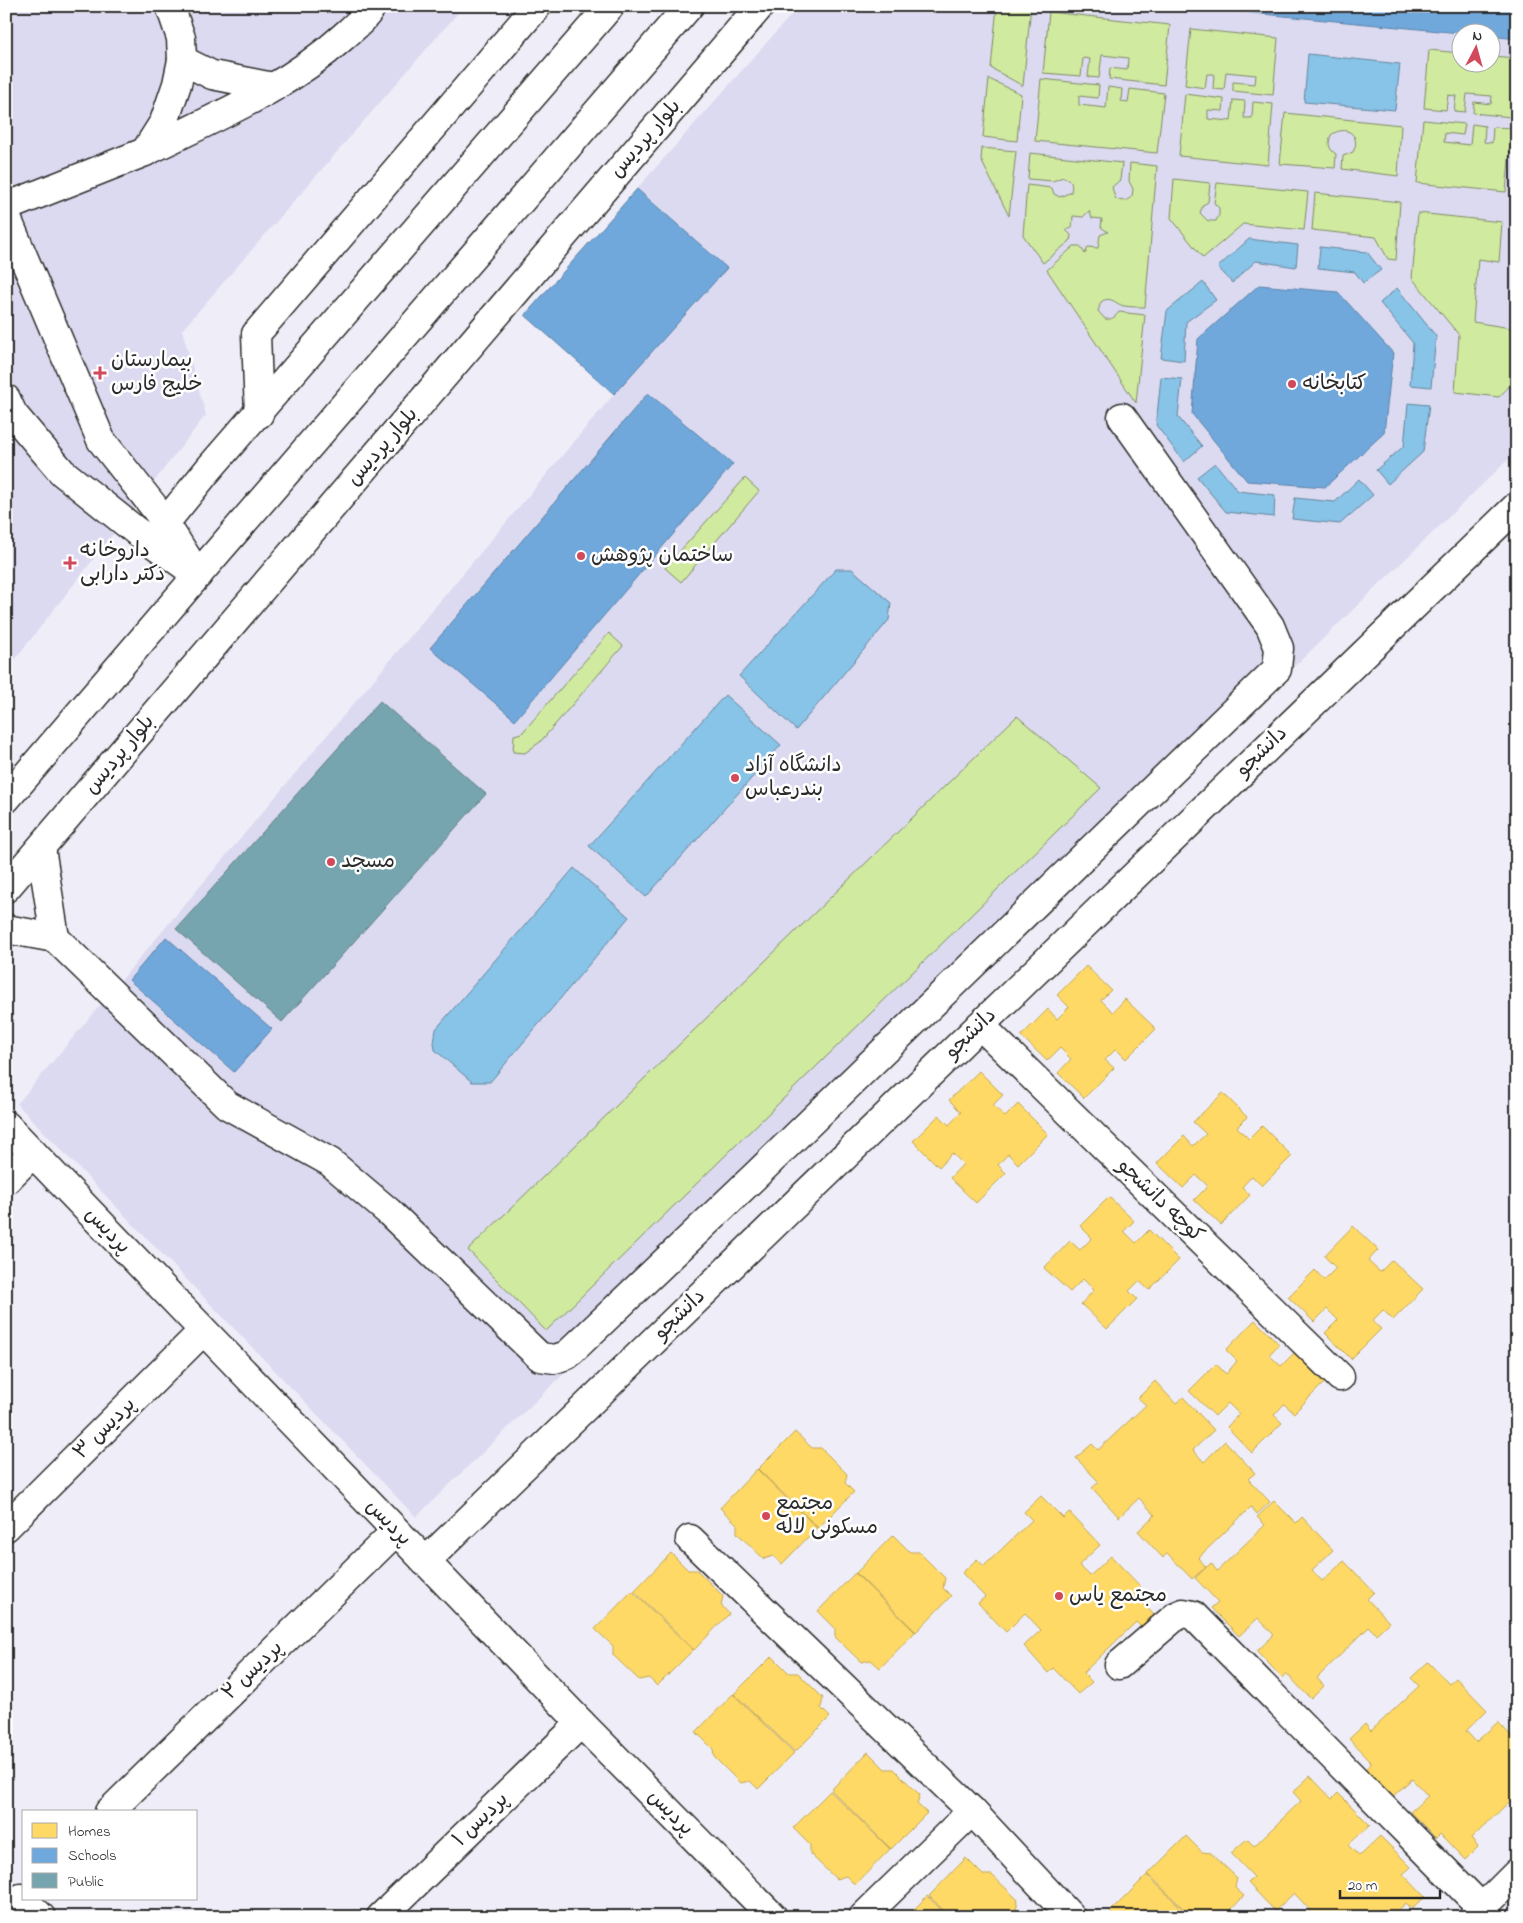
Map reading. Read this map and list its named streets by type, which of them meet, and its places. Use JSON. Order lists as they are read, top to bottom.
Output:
{
  "streets": {
    "street": [
      "بلوار پردیس",
      "دانشجو",
      "کوچه دانشجو",
      "پردیس",
      "پردیس ۳",
      "پردیس ۲",
      "پردیس ۱"
    ]
  },
  "crossings": [
    ["دانشجو", "کوچه دانشجو"],
    ["دانشجو", "پردیس"],
    ["پردیس", "پردیس ۳"],
    ["پردیس", "پردیس ۲"],
    ["پردیس", "پردیس ۱"]
  ],
  "places": {
    "health": ["بیمارستان خلیج فارس", "داروخانه دکتر دارابی"],
    "other": [
      "کتابخانه",
      "ساختمان پژوهش",
      "دانشگاه آزاد بندرعباس",
      "مسجد",
      "مجتمع مسکونی لاله",
      "مجتمع یاس"
    ]
  },
  "legend": ["Homes", "Schools", "Public"],
  "scale_bar": "20 m",
  "north": "top"
}
